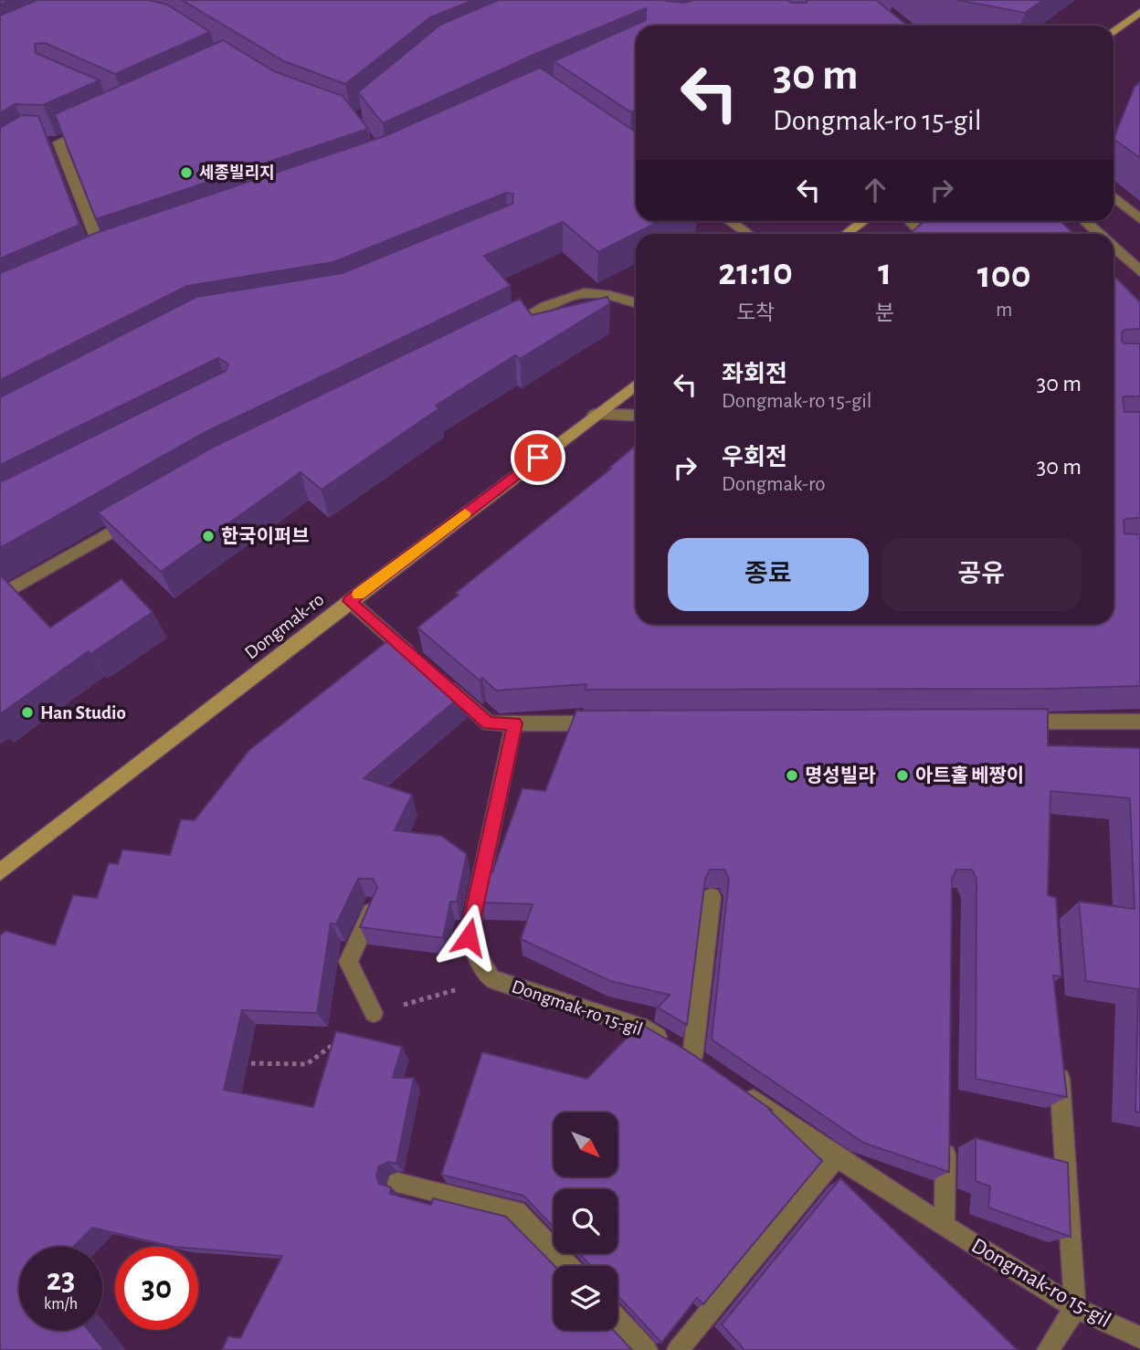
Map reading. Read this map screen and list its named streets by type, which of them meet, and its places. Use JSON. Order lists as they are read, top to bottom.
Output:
{
  "streets": {
    "main road": ["Dongmak-ro"],
    "street": ["Dongmak-ro 15-gil"]
  },
  "places": [
    "세종빌리지",
    "한국이퍼브",
    "Han Studio",
    "명성빌라",
    "아트홀 베짱이"
  ],
  "north": "bottom right",
  "page": {
    "turn": ["30 m", "Dongmak-ro 15-gil"],
    "eta": [
      "21:10",
      "도착",
      "1",
      "분",
      "100",
      "m"
    ],
    "list": [
      {
        "name": "좌회전",
        "note": "Dongmak-ro 15-gil",
        "value": "30 m"
      },
      {
        "name": "우회전",
        "note": "Dongmak-ro",
        "value": "30 m"
      }
    ],
    "buttons": ["종료", "공유"],
    "speed": "23 km/h",
    "limit": "30"
  }
}
